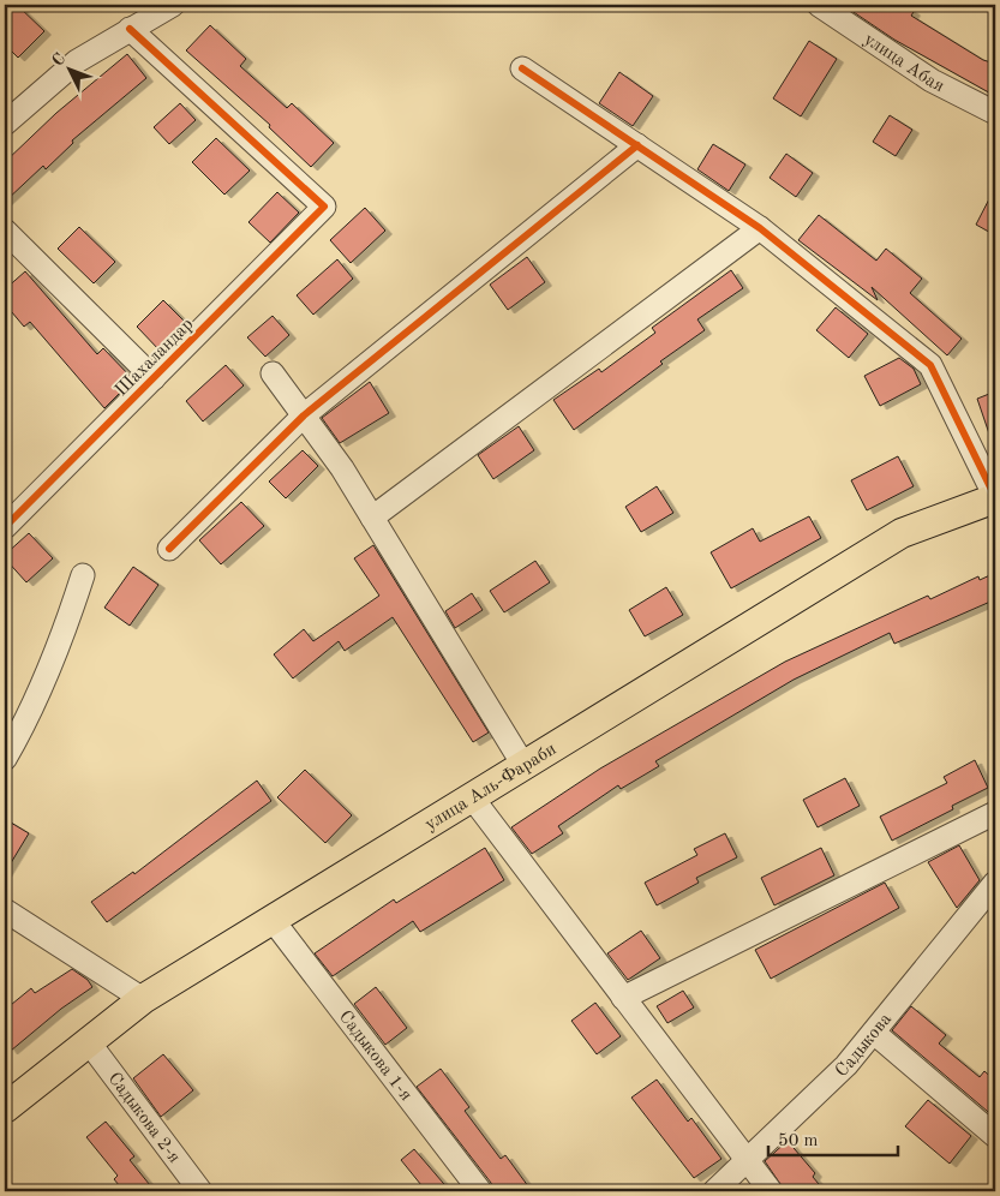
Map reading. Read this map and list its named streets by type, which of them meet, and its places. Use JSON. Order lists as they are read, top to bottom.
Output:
{
  "streets": {
    "main road": ["улица Аль-Фараби"],
    "street": [
      "улица Абая",
      "Шахаландар",
      "Садыкова",
      "Садыкова 1-я",
      "Садыкова 2-я"
    ]
  },
  "crossings": [
    ["улица Аль-Фараби", "Садыкова 1-я"],
    ["улица Аль-Фараби", "Садыкова 2-я"]
  ],
  "scale_bar": "50 m",
  "north": "top left"
}
